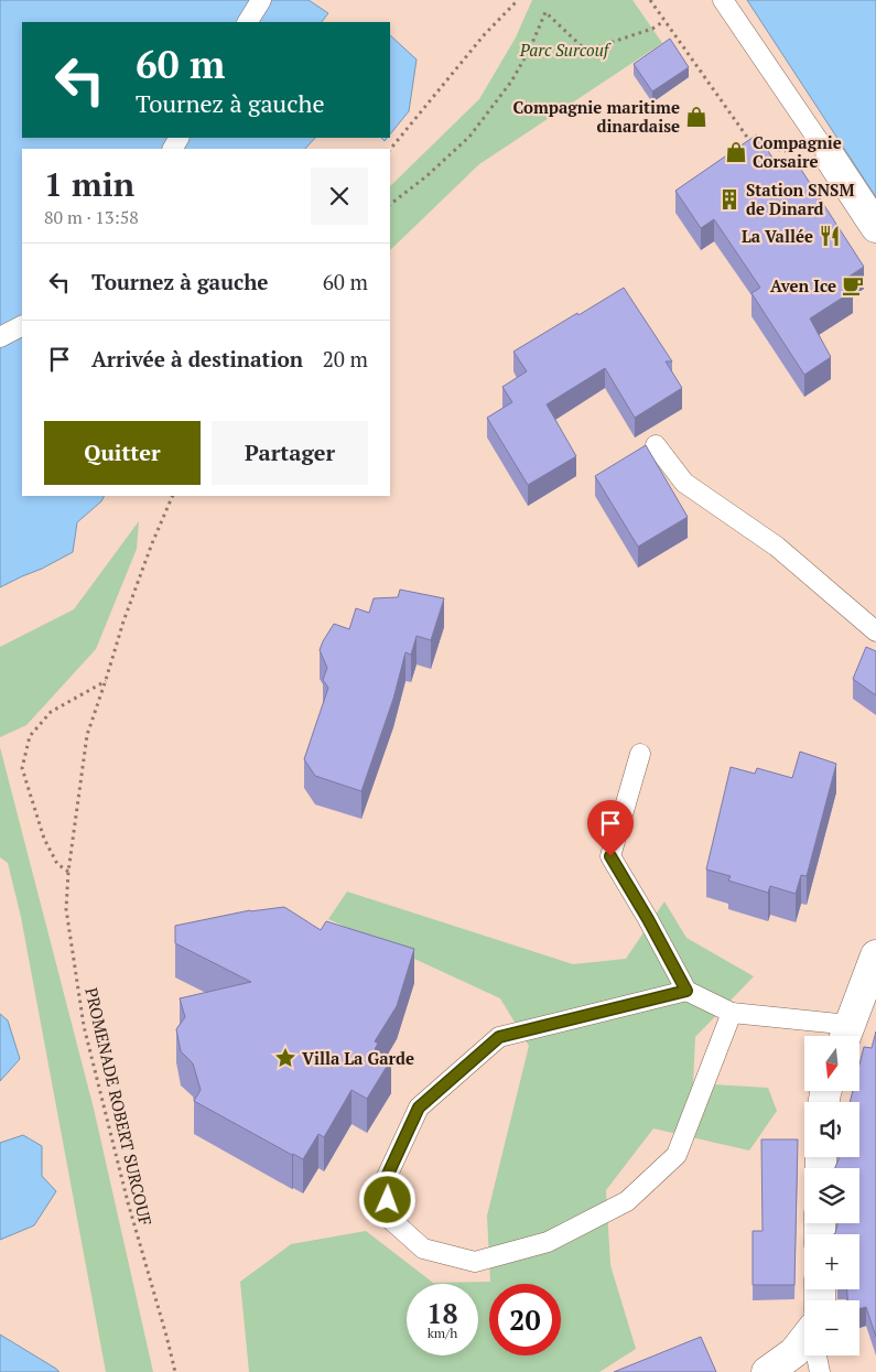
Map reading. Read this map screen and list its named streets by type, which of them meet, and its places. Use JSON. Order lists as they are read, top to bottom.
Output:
{
  "streets": {
    "path": ["PROMENADE ROBERT SURCOUF"]
  },
  "parks": ["Parc Surcouf"],
  "places": {
    "shop": ["Compagnie maritime dinardaise", "Compagnie Corsaire"],
    "building": ["Station SNSM de Dinard"],
    "restaurant": ["La Vallée"],
    "cafe": ["Aven Ice"],
    "place": ["Villa La Garde"]
  },
  "north": "bottom",
  "page": {
    "turn": ["60 m", "Tournez à gauche"],
    "heading": ["1 min", "80 m · 13:58"],
    "list": [
      {
        "name": "Tournez à gauche",
        "value": "60 m"
      },
      {
        "name": "Arrivée à destination",
        "value": "20 m"
      }
    ],
    "buttons": ["Quitter", "Partager"],
    "map_buttons": ["+", "−"],
    "speed": "18 km/h",
    "limit": "20"
  }
}
